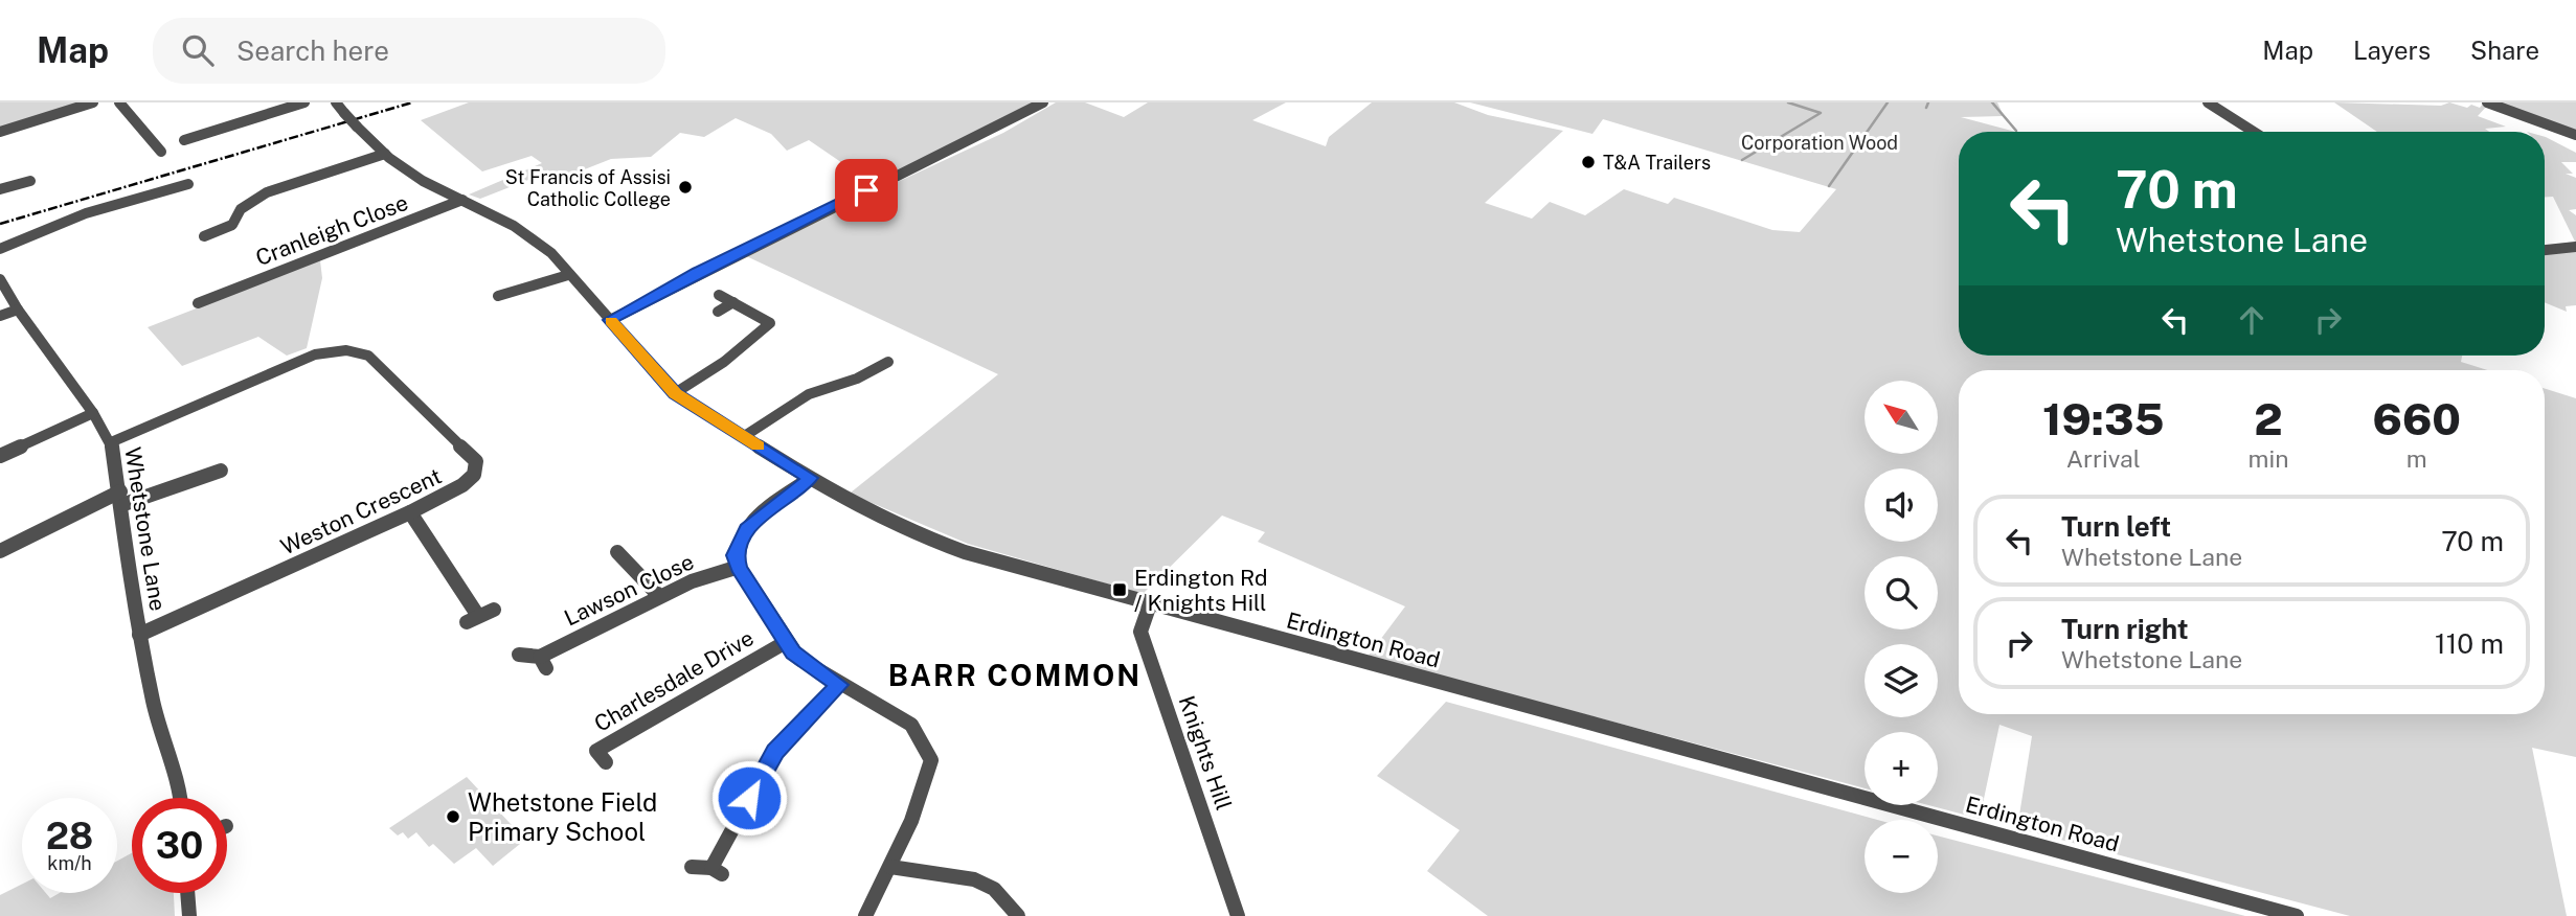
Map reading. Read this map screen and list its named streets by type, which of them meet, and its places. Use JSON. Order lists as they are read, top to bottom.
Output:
{
  "streets": {
    "street": [
      "Cranleigh Close",
      "Weston Crescent",
      "Whetstone Lane",
      "Lawson Close",
      "Erdington Road",
      "Charlesdale Drive",
      "Knights Hill"
    ]
  },
  "crossings": [
    ["Cranleigh Close", "Erdington Road"],
    ["Weston Crescent", "Whetstone Lane"],
    ["Erdington Road", "Knights Hill"]
  ],
  "districts": ["BARR COMMON"],
  "parks": ["Corporation Wood"],
  "places": {
    "other": ["T&A Trailers", "St Francis of Assisi Catholic College", "Whetstone Field Primary School"],
    "transit": ["Erdington Rd / Knights Hill"]
  },
  "north": "top left",
  "page": {
    "header": "Map",
    "search": "Search here",
    "nav": ["Map", "Layers", "Share"],
    "turn": ["70 m", "Whetstone Lane"],
    "eta": [
      "19:35",
      "Arrival",
      "2",
      "min",
      "660",
      "m"
    ],
    "map_buttons": ["+", "−"],
    "list": [
      {
        "name": "Turn left",
        "note": "Whetstone Lane",
        "value": "70 m"
      },
      {
        "name": "Turn right",
        "note": "Whetstone Lane",
        "value": "110 m"
      }
    ],
    "speed": "28 km/h",
    "limit": "30"
  }
}
